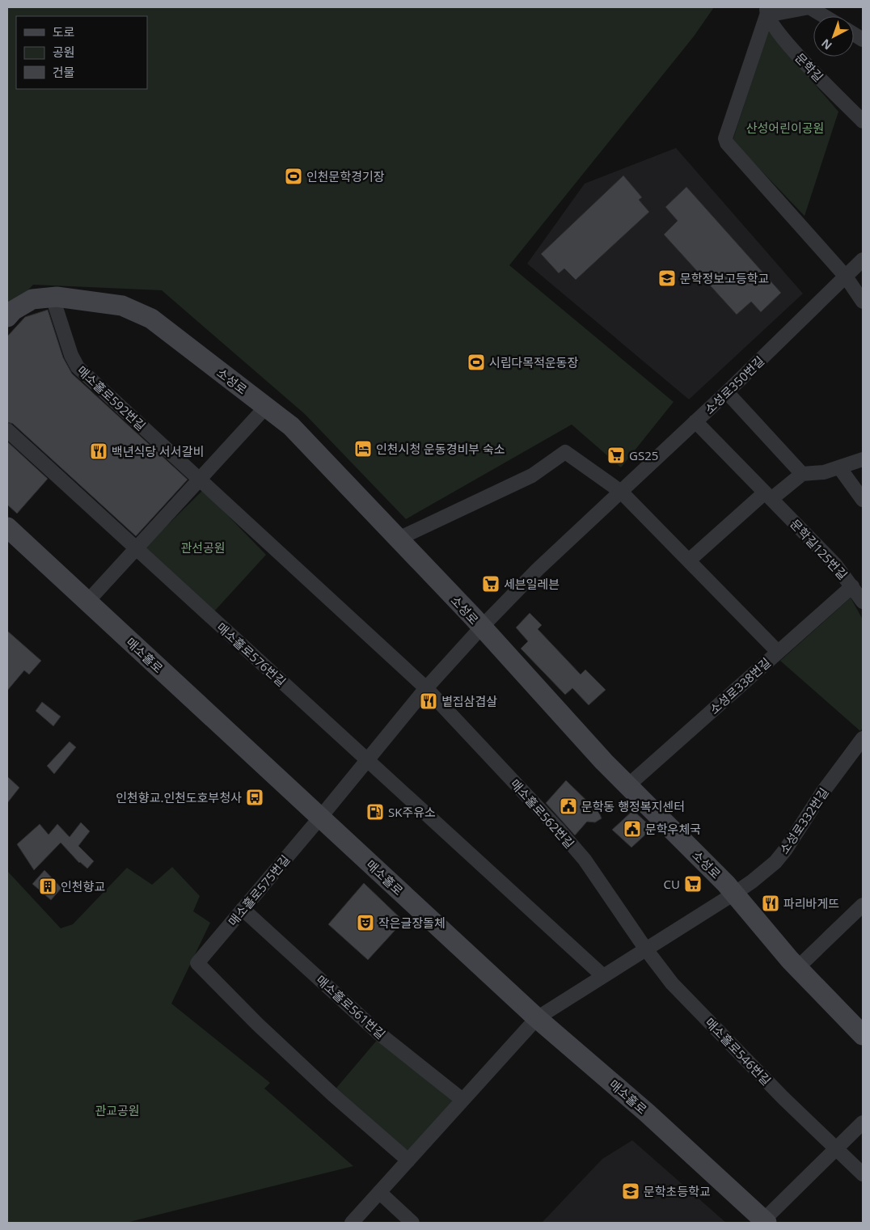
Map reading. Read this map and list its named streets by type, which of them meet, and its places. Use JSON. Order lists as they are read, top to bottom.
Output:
{
  "streets": {
    "street": [
      "문학길",
      "소성로",
      "소성로350번길",
      "매소홀로592번길",
      "문학길125번길",
      "매소홀로576번길",
      "매소홀로",
      "소성로338번길",
      "매소홀로562번길",
      "소성로332번길",
      "매소홀로575번길",
      "매소홀로561번길",
      "매소홀로546번길"
    ]
  },
  "crossings": [
    ["소성로", "소성로350번길"],
    ["소성로", "매소홀로592번길"],
    ["소성로", "소성로338번길"],
    ["소성로", "소성로332번길"],
    ["소성로350번길", "문학길125번길"],
    ["문학길125번길", "소성로338번길"],
    ["매소홀로", "매소홀로575번길"],
    ["매소홀로562번길", "매소홀로546번길"],
    ["매소홀로575번길", "매소홀로561번길"]
  ],
  "parks": ["산성어린이공원", "관선공원", "관교공원"],
  "places": {
    "sports": ["인천문학경기장", "시립다목적운동장"],
    "school or university": ["문학정보고등학교", "문학초등학교"],
    "hotel": ["인천시청 운동경비부 숙소"],
    "restaurant": ["백년식당 서서갈비", "볕집삼겹살", "파리바게뜨"],
    "supermarket": ["GS25", "세븐일레븐", "CU"],
    "bus stop": ["인천향교.인천도호부청사"],
    "public building": ["문학동 행정복지센터", "문학우체국"],
    "fuel station": ["SK주유소"],
    "building": ["인천향교"],
    "theatre": ["작은글장돌체"]
  },
  "legend": ["도로", "공원", "건물"],
  "north": "bottom left"
}
